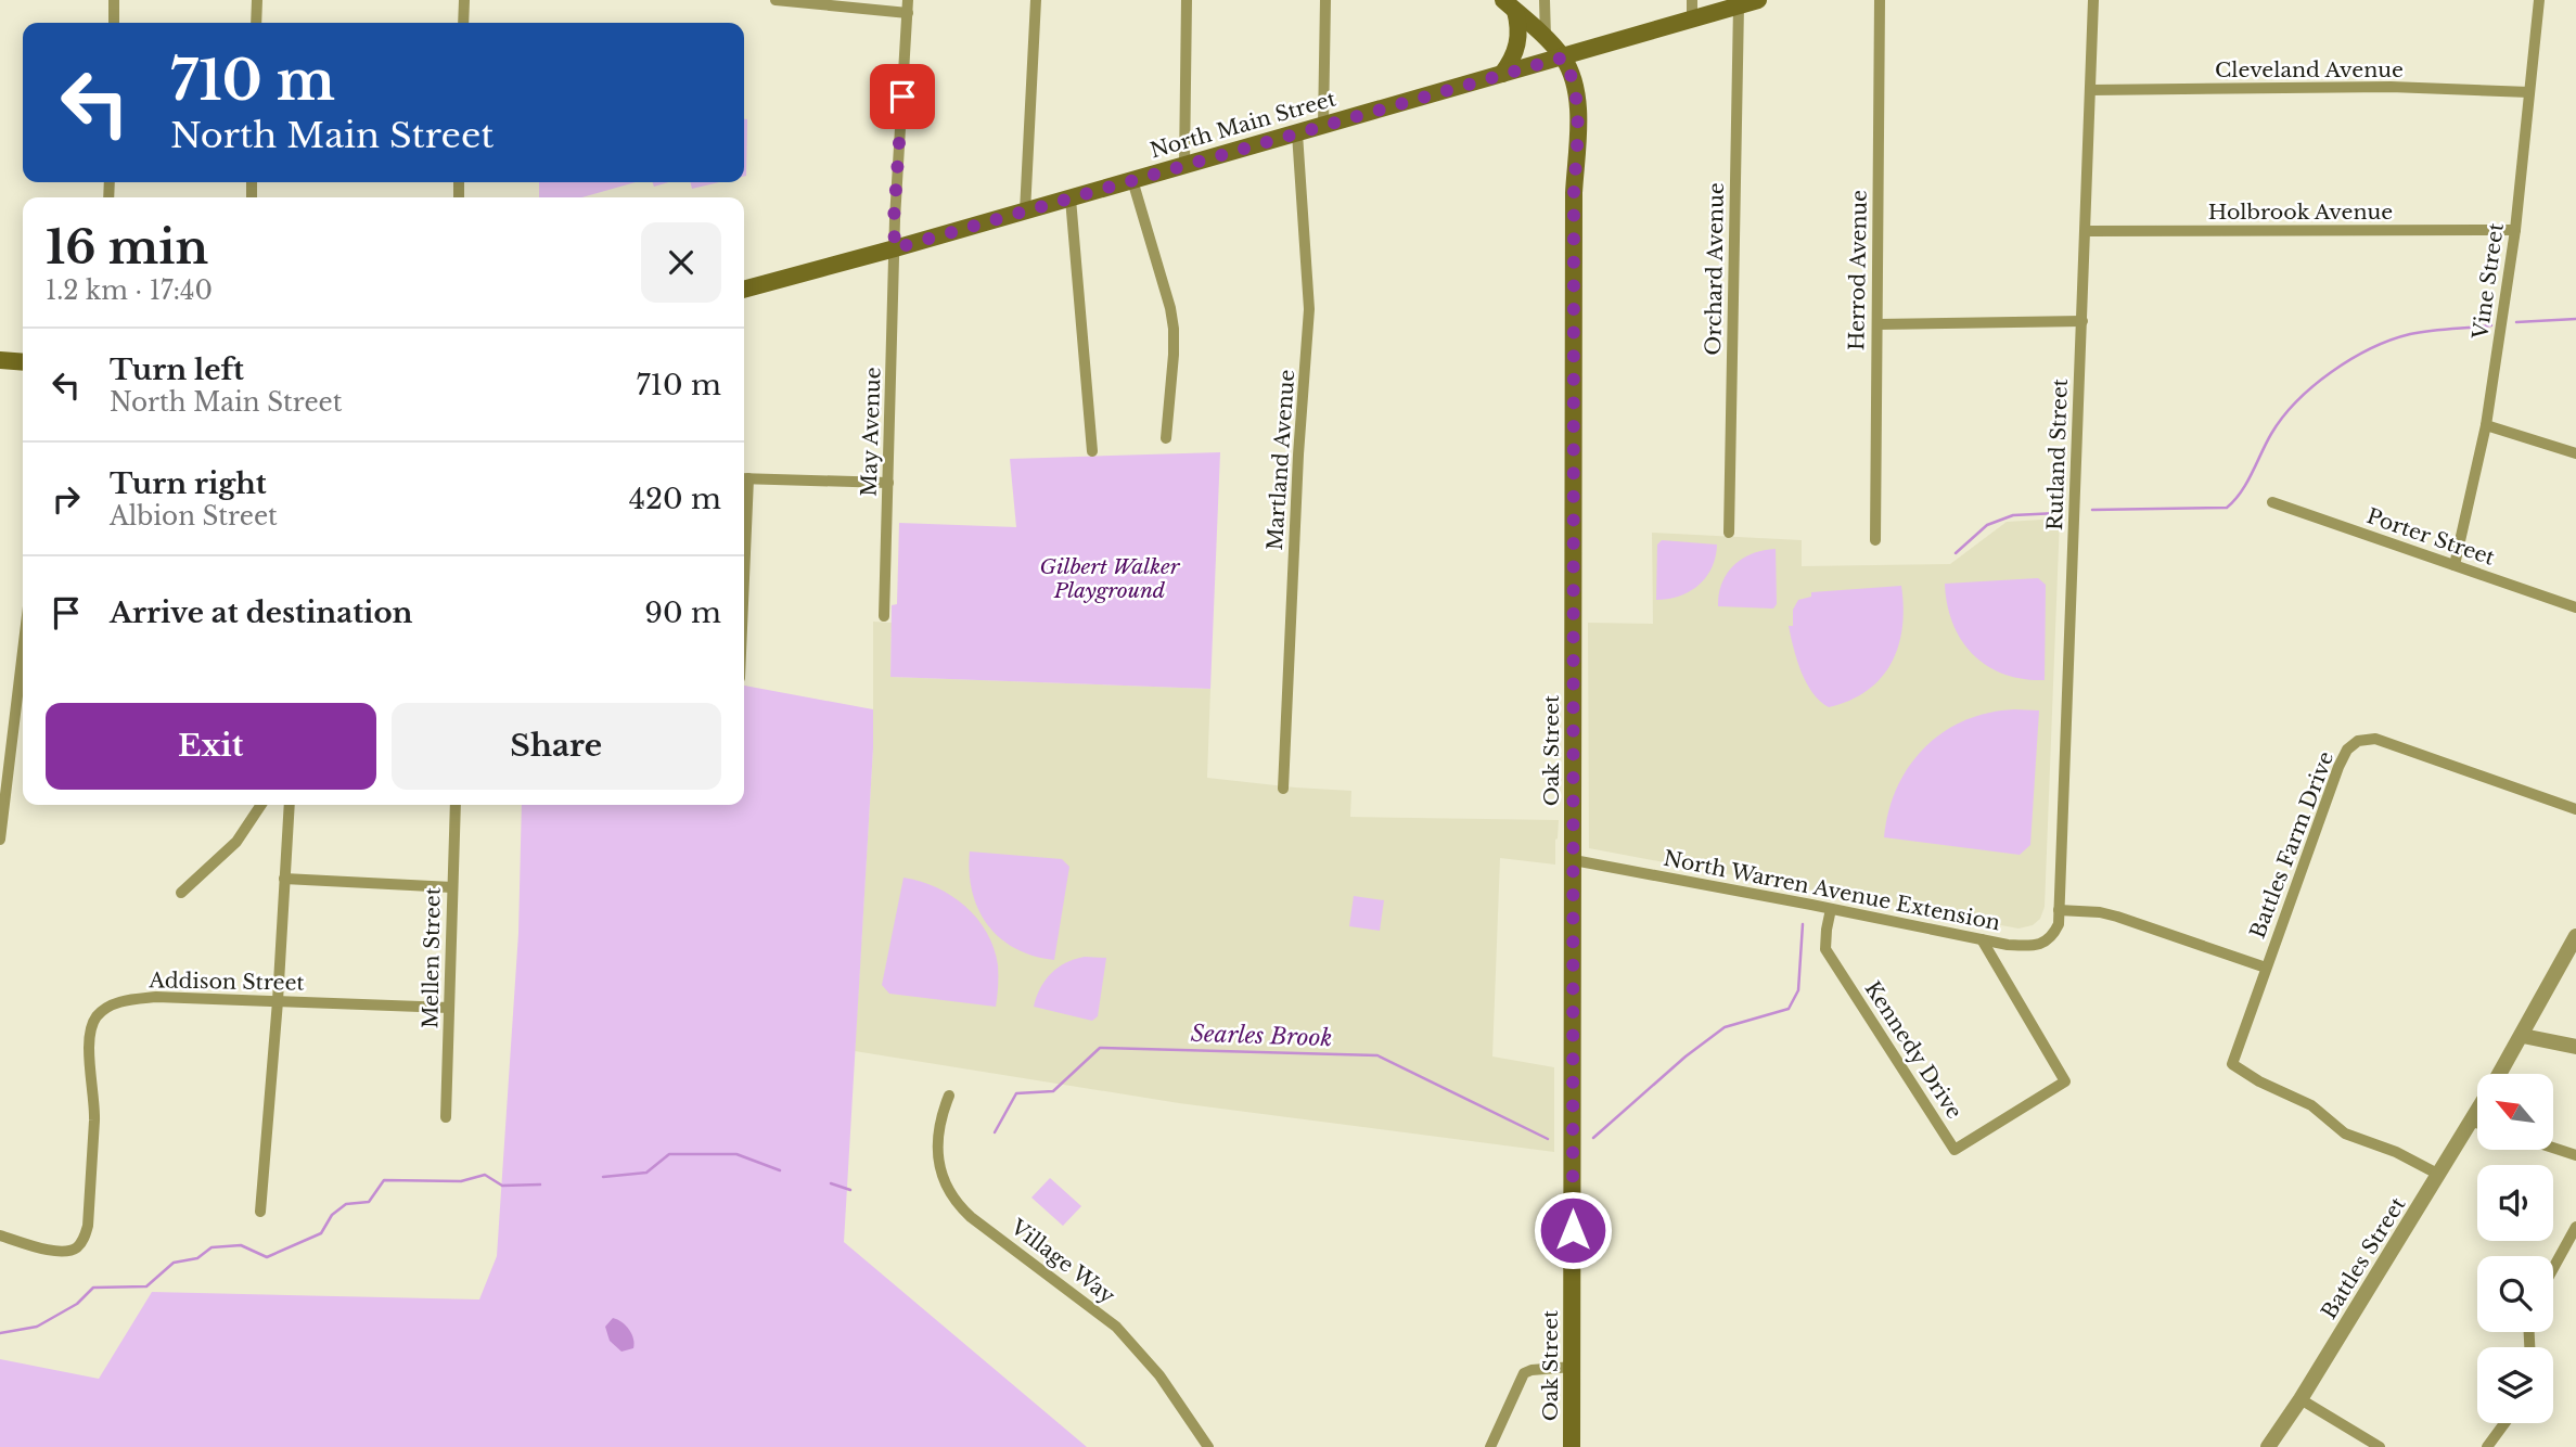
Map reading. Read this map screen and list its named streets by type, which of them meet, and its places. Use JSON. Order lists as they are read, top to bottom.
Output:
{
  "streets": {
    "main road": ["North Main Street", "Oak Street"],
    "street": [
      "Cleveland Avenue",
      "Holbrook Avenue",
      "Orchard Avenue",
      "Herrod Avenue",
      "Vine Street",
      "May Avenue",
      "Rutland Street",
      "Martland Avenue",
      "Porter Street",
      "Battles Farm Drive",
      "North Warren Avenue Extension",
      "Mellen Street",
      "Addison Street",
      "Kennedy Drive",
      "Battles Street",
      "Village Way"
    ]
  },
  "crossings": [
    ["Cleveland Avenue", "Vine Street"],
    ["Cleveland Avenue", "Rutland Street"],
    ["North Main Street", "Orchard Avenue"],
    ["North Main Street", "May Avenue"],
    ["North Main Street", "Martland Avenue"],
    ["North Main Street", "Oak Street"],
    ["Holbrook Avenue", "Vine Street"],
    ["Holbrook Avenue", "Rutland Street"],
    ["Vine Street", "Porter Street"],
    ["Rutland Street", "Battles Farm Drive"],
    ["Rutland Street", "North Warren Avenue Extension"],
    ["Oak Street", "North Warren Avenue Extension"],
    ["Battles Farm Drive", "North Warren Avenue Extension"],
    ["Battles Farm Drive", "Battles Street"],
    ["North Warren Avenue Extension", "Kennedy Drive"],
    ["Mellen Street", "Addison Street"]
  ],
  "water": ["Searles Brook"],
  "parks": ["Gilbert Walker Playground"],
  "north": "top left",
  "page": {
    "turn": ["710 m", "North Main Street"],
    "heading": ["16 min", "1.2 km · 17:40"],
    "list": [
      {
        "name": "Turn left",
        "note": "North Main Street",
        "value": "710 m"
      },
      {
        "name": "Turn right",
        "note": "Albion Street",
        "value": "420 m"
      },
      {
        "name": "Arrive at destination",
        "value": "90 m"
      }
    ],
    "buttons": ["Exit", "Share"]
  }
}
